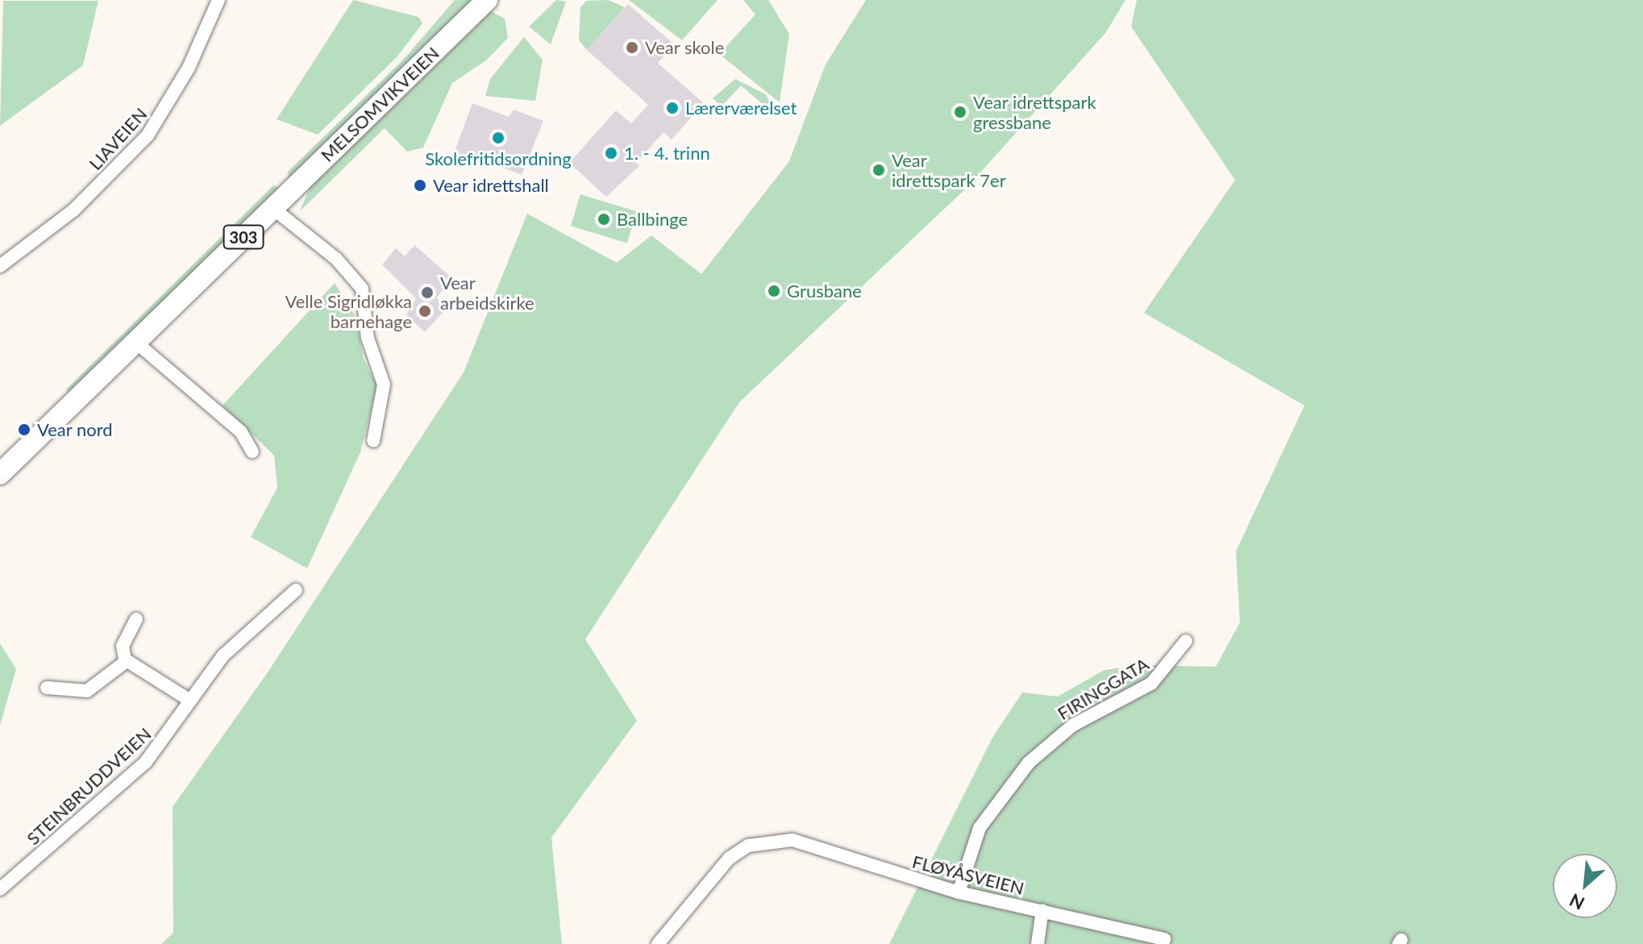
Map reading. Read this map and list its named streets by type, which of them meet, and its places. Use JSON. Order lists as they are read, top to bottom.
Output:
{
  "streets": {
    "main road": ["MELSOMVIKVEIEN", "303"],
    "street": [
      "LIAVEIEN",
      "FIRINGGATA",
      "STEINBRUDDVEIEN",
      "FLØYÅSVEIEN"
    ]
  },
  "crossings": [
    ["FIRINGGATA", "FLØYÅSVEIEN"]
  ],
  "places": [
    "Vear skole",
    "Lærerværelset",
    "Vear idrettspark gressbane",
    "Skolefritidsordning",
    "1. - 4. trinn",
    "Vear idrettspark 7er",
    "Vear idrettshall",
    "Ballbinge",
    "Grusbane",
    "Vear arbeidskirke",
    "Velle Sigridløkka barnehage",
    "Vear nord"
  ],
  "north": "bottom left"
}
